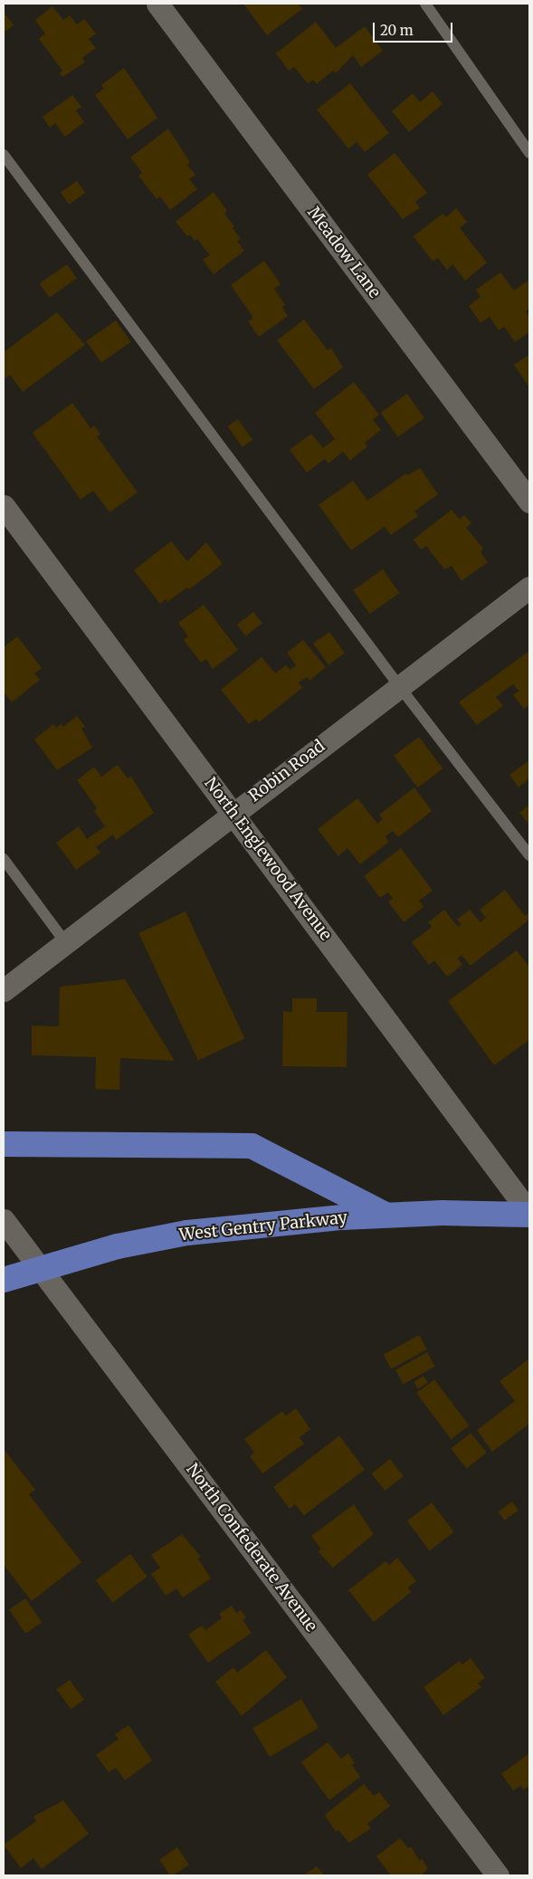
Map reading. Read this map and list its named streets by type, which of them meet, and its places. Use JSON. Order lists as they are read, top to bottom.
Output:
{
  "streets": {
    "main road": ["West Gentry Parkway"],
    "street": [
      "Meadow Lane",
      "Robin Road",
      "North Englewood Avenue",
      "North Confederate Avenue"
    ]
  },
  "crossings": [
    ["Robin Road", "North Englewood Avenue"],
    ["North Englewood Avenue", "West Gentry Parkway"],
    ["West Gentry Parkway", "North Confederate Avenue"]
  ],
  "scale_bar": "20 m"
}
